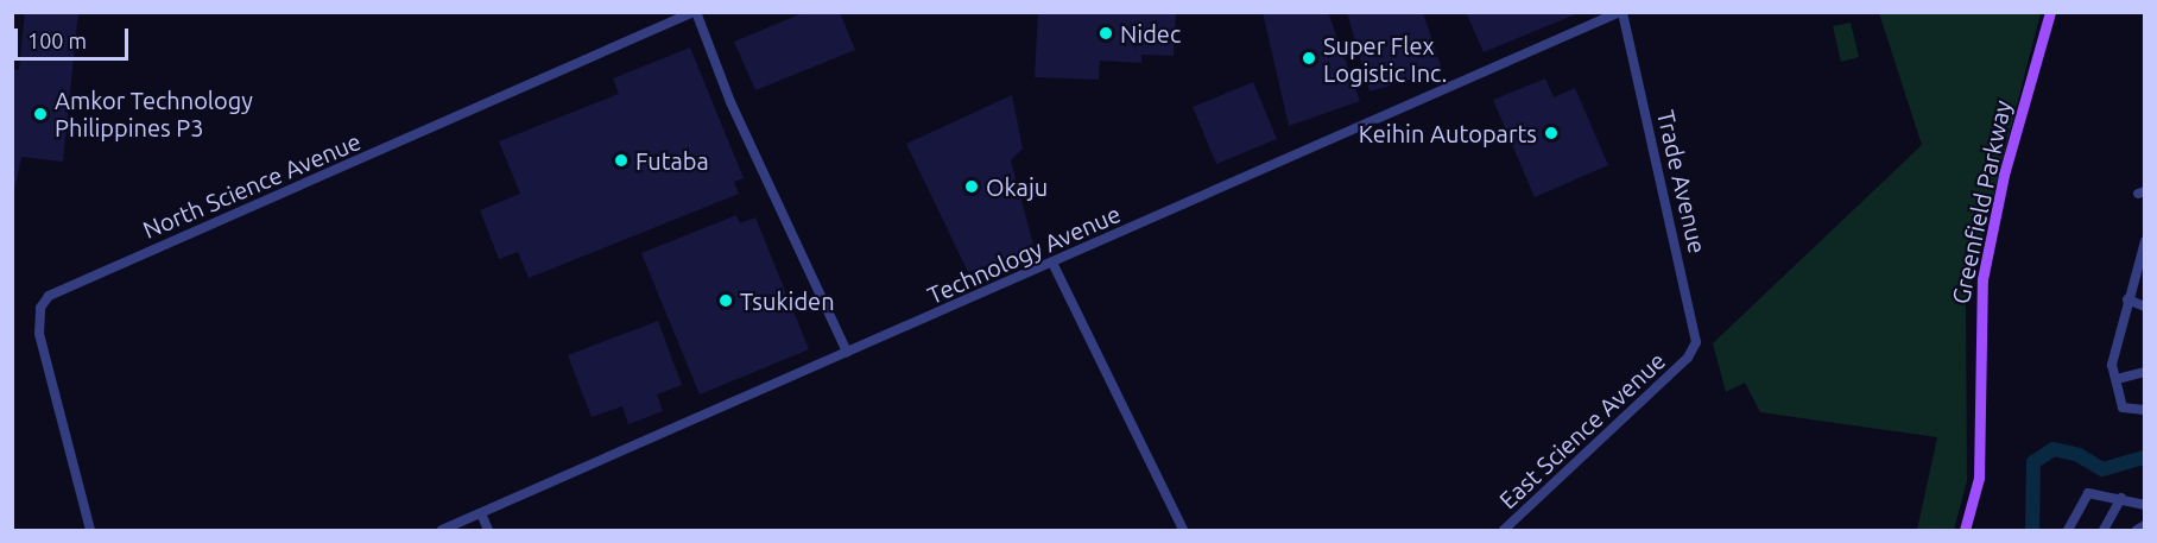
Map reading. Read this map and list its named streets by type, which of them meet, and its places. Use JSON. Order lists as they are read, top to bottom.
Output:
{
  "streets": {
    "main road": ["Greenfield Parkway"],
    "street": [
      "Trade Avenue",
      "North Science Avenue",
      "Technology Avenue",
      "East Science Avenue"
    ]
  },
  "crossings": [
    ["Trade Avenue", "Technology Avenue"],
    ["Trade Avenue", "East Science Avenue"]
  ],
  "places": [
    "Nidec",
    "Super Flex Logistic Inc.",
    "Amkor Technology Philippines P3",
    "Keihin Autoparts",
    "Futaba",
    "Okaju",
    "Tsukiden"
  ],
  "scale_bar": "100 m"
}
